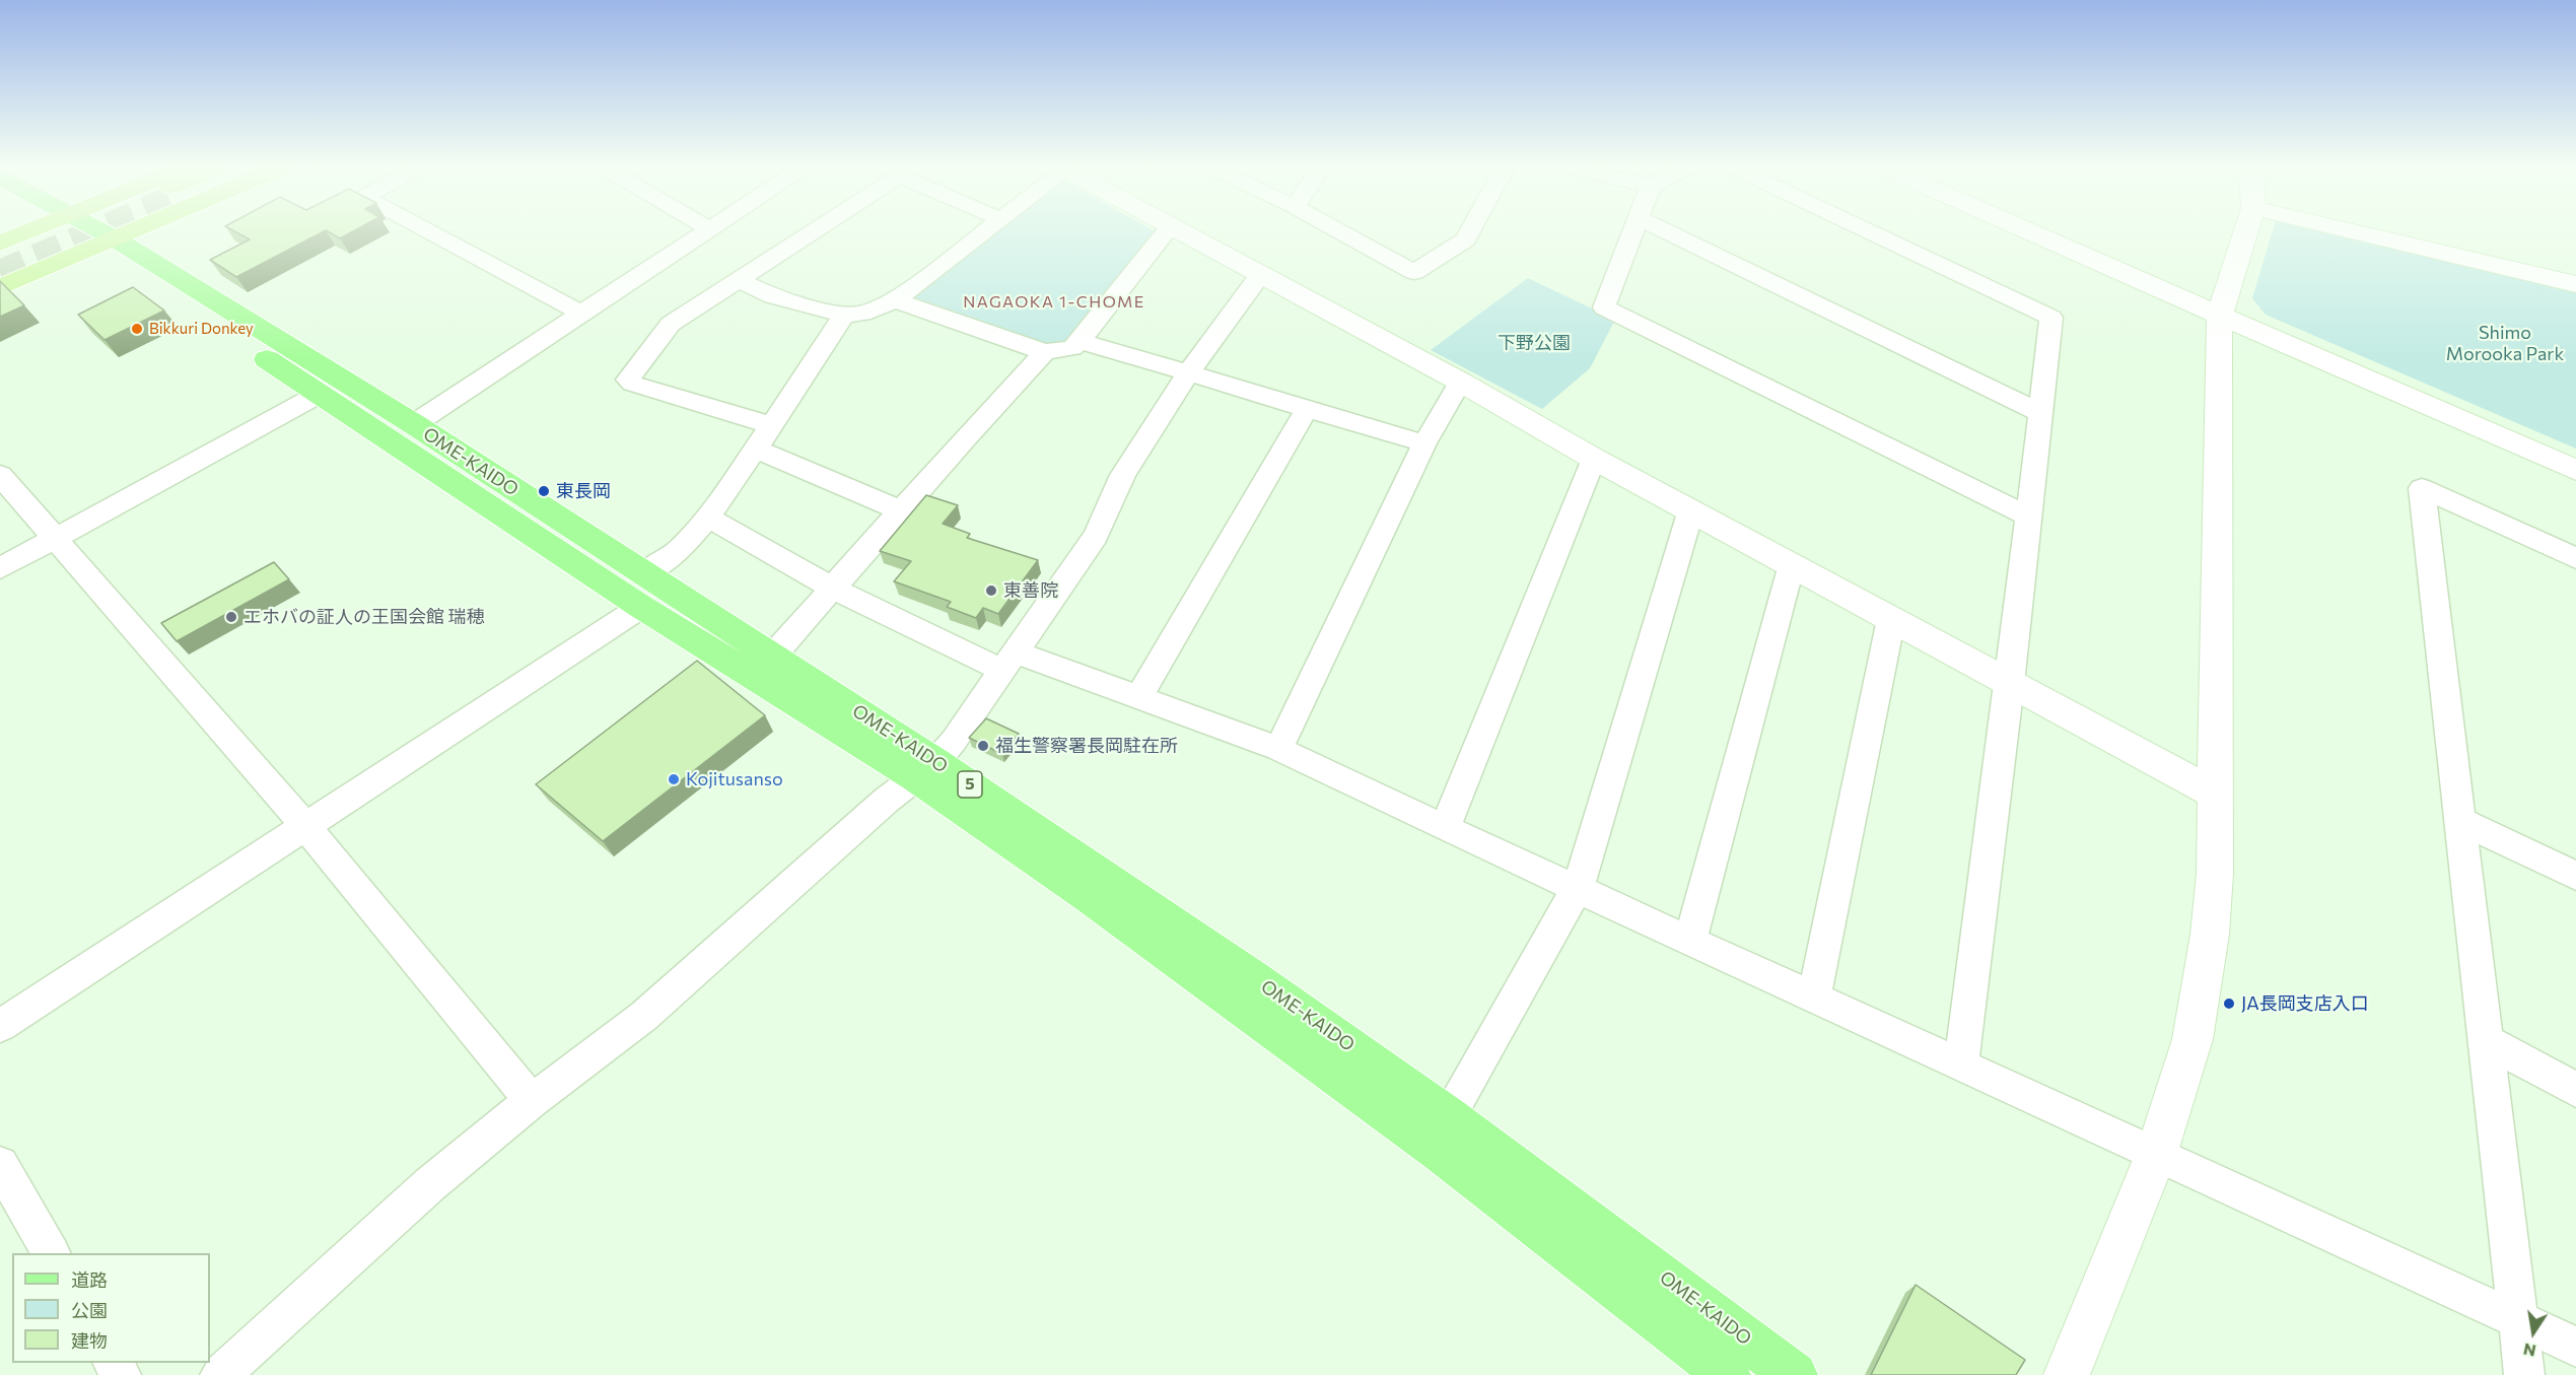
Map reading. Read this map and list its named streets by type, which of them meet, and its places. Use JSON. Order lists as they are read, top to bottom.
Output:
{
  "streets": {
    "main road": ["OME-KAIDO", "5"]
  },
  "districts": ["NAGAOKA 1-CHOME"],
  "parks": ["Shimo Morooka Park", "下野公園"],
  "places": [
    "Bikkuri Donkey",
    "東長岡",
    "東善院",
    "エホバの証人の王国会館 瑞穂",
    "福生警察署長岡駐在所",
    "Kojitusanso",
    "JA長岡支店入口"
  ],
  "legend": ["道路", "公園", "建物"],
  "north": "bottom"
}
